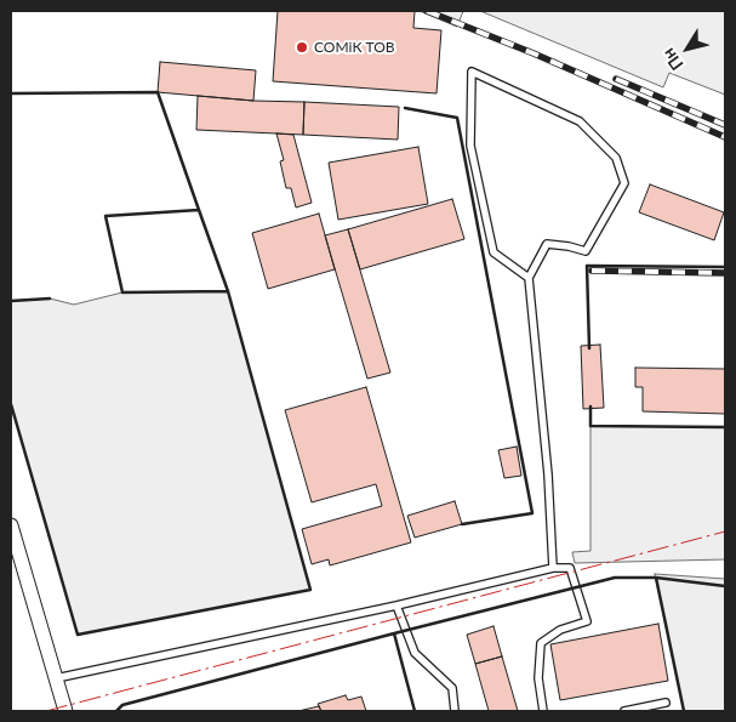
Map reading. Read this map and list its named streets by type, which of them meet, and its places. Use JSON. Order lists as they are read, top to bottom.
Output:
{
  "places": ["СОМіК ТОВ"],
  "north": "bottom left"
}
